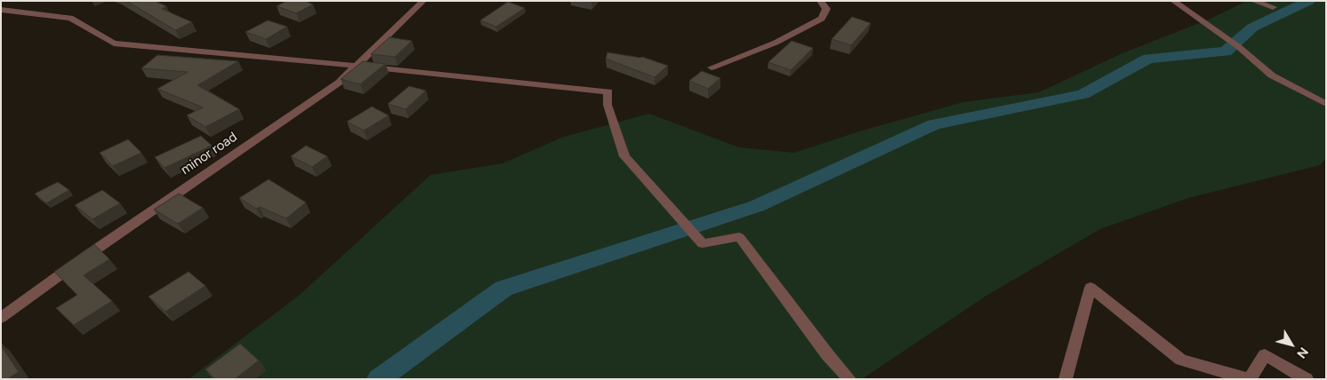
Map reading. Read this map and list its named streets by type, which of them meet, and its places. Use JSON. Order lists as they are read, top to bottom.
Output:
{
  "streets": {
    "street": ["minor road"]
  },
  "north": "bottom right"
}
